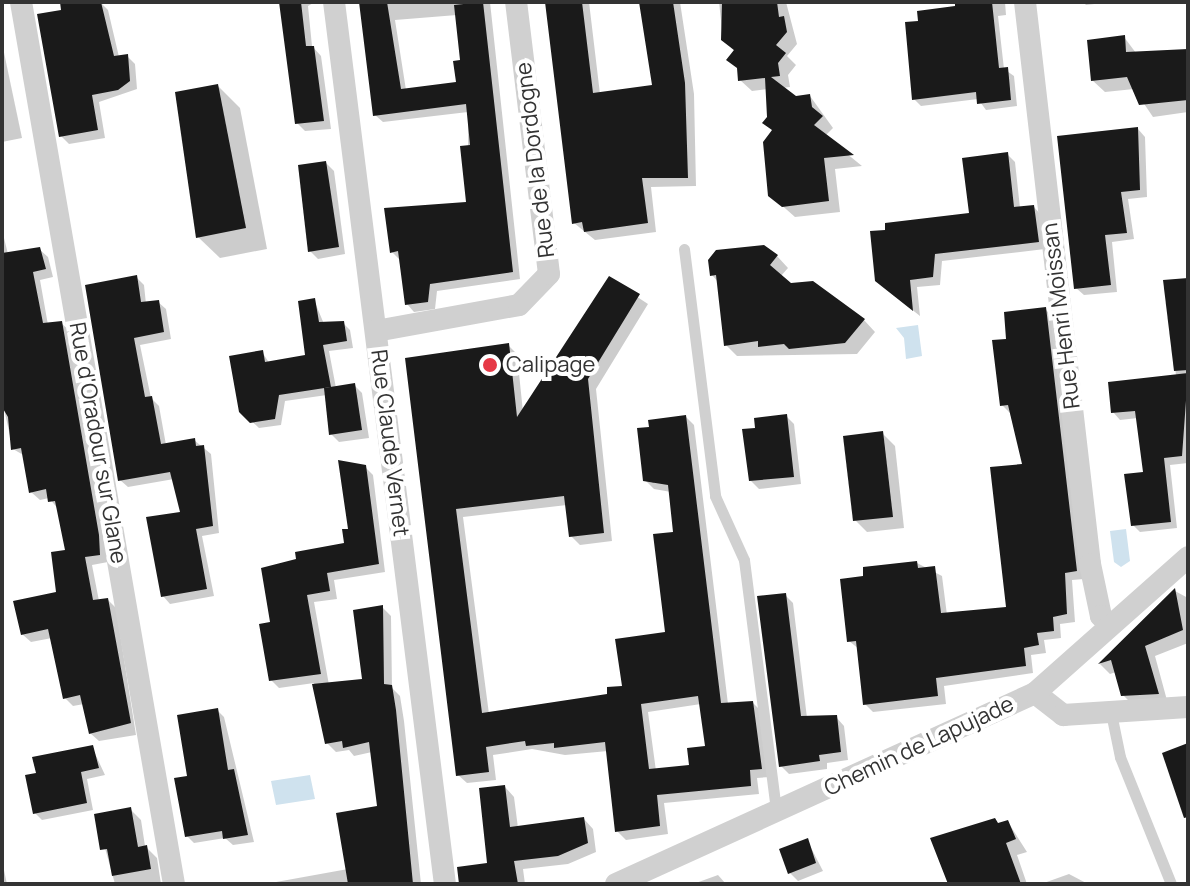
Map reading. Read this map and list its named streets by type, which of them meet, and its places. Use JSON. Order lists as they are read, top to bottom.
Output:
{
  "streets": {
    "street": [
      "Rue de la Dordogne",
      "Rue Henri Moissan",
      "Rue d'Oradour sur Glane",
      "Rue Claude Vernet",
      "Chemin de Lapujade"
    ]
  },
  "crossings": [
    ["Rue de la Dordogne", "Rue Claude Vernet"],
    ["Rue Henri Moissan", "Chemin de Lapujade"]
  ],
  "places": ["Calipage"]
}
